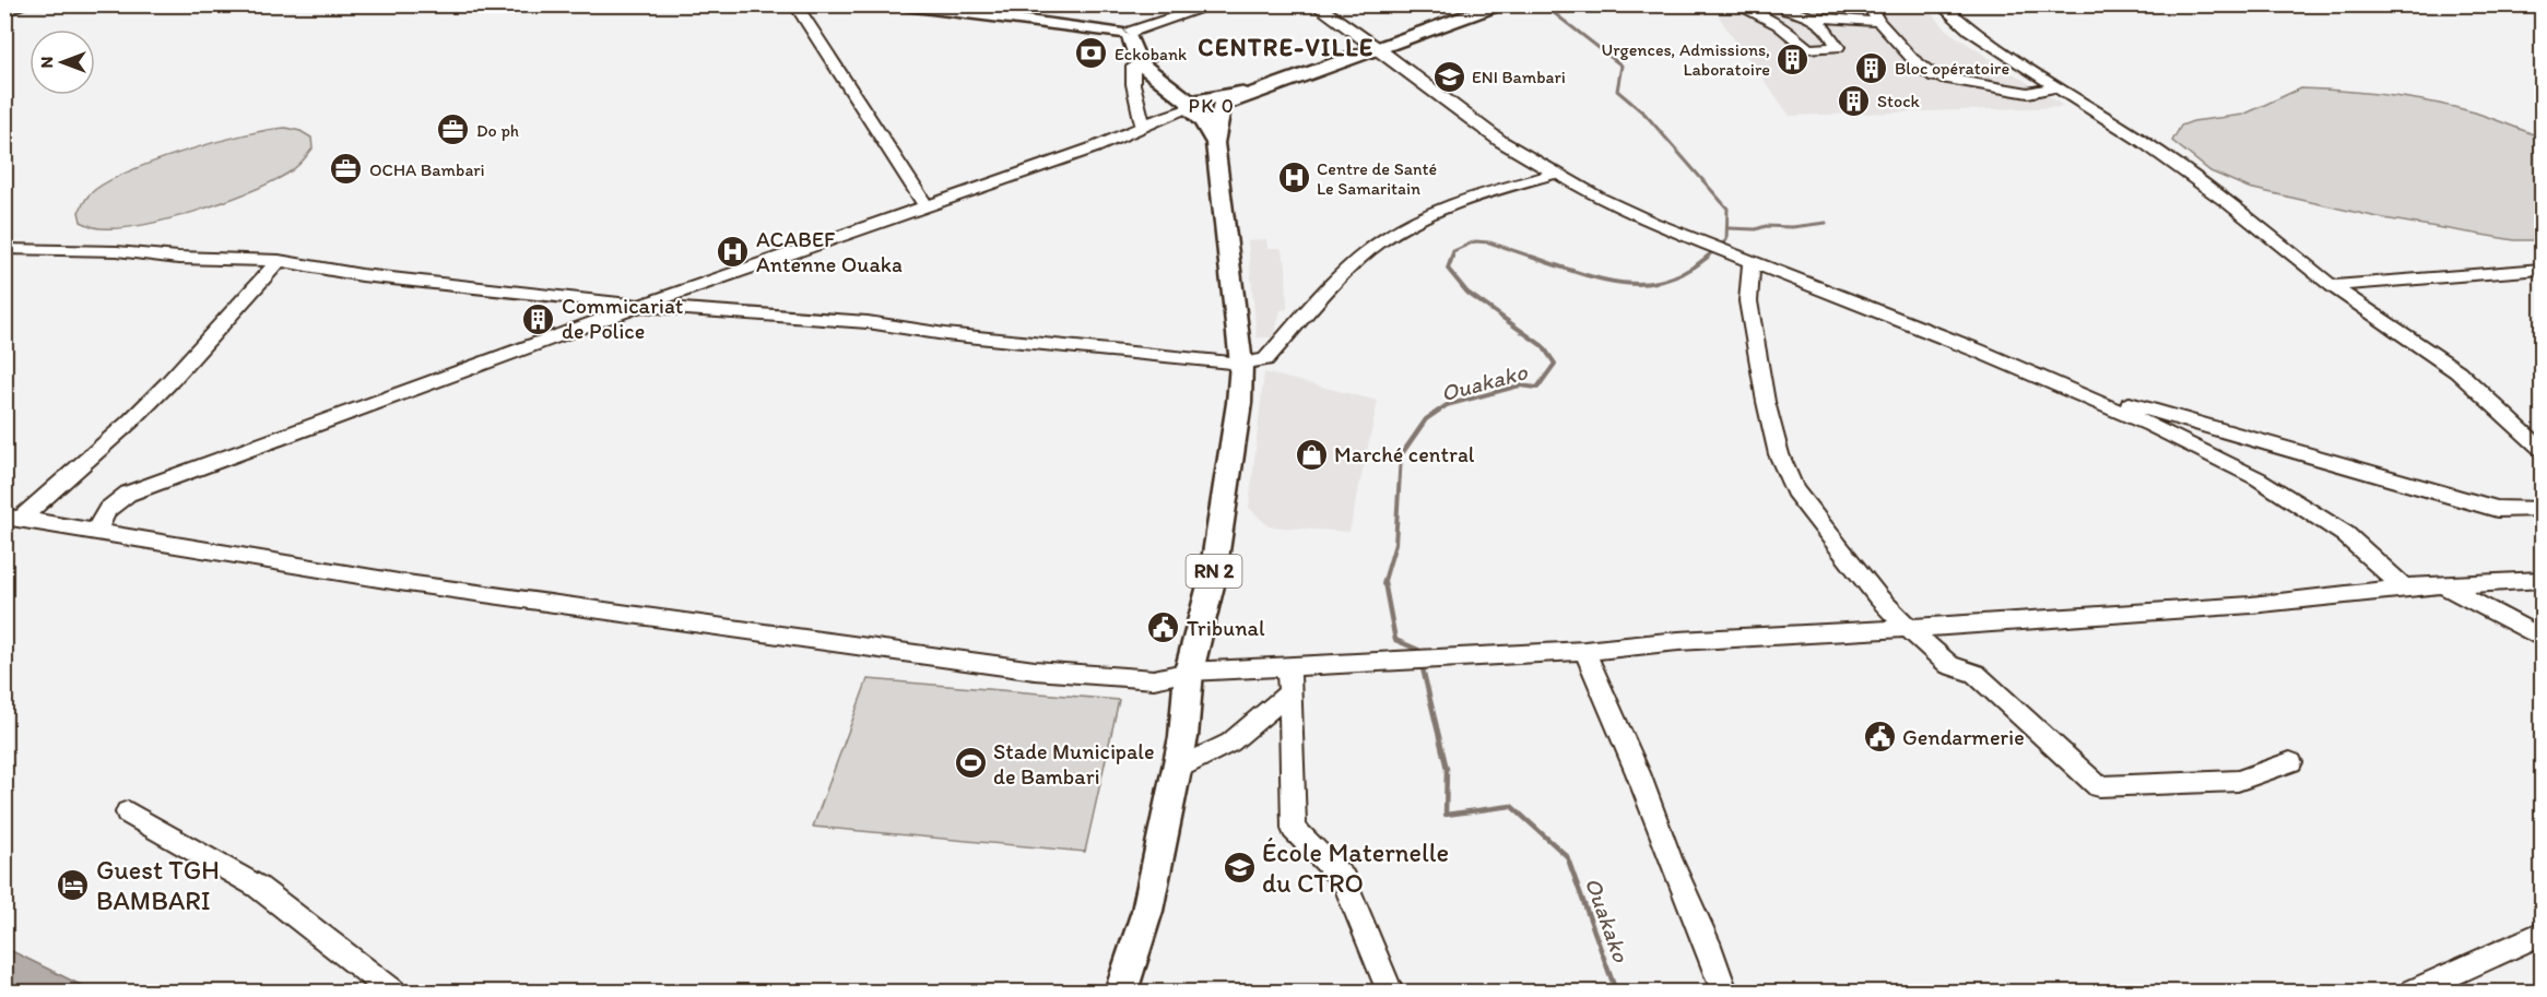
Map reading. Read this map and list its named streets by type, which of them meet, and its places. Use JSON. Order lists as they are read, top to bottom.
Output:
{
  "streets": {
    "main road": ["RN 2"]
  },
  "districts": ["CENTRE-VILLE", "PK 0"],
  "water": ["Ouakako"],
  "places": {
    "bank": ["Eckobank"],
    "building": [
      "Urgences, Admissions, Laboratoire",
      "Bloc opératoire",
      "Stock",
      "Commicariat de Police"
    ],
    "school or university": ["ENI Bambari", "École Maternelle du CTRO"],
    "office": ["Do ph", "OCHA Bambari"],
    "hospital": ["Centre de Santé Le Samaritain", "ACABEF Antenne Ouaka"],
    "shop": ["Marché central"],
    "public building": ["Tribunal", "Gendarmerie"],
    "sports": ["Stade Municipale de Bambari"],
    "hotel": ["Guest TGH BAMBARI"]
  },
  "north": "left"
}
